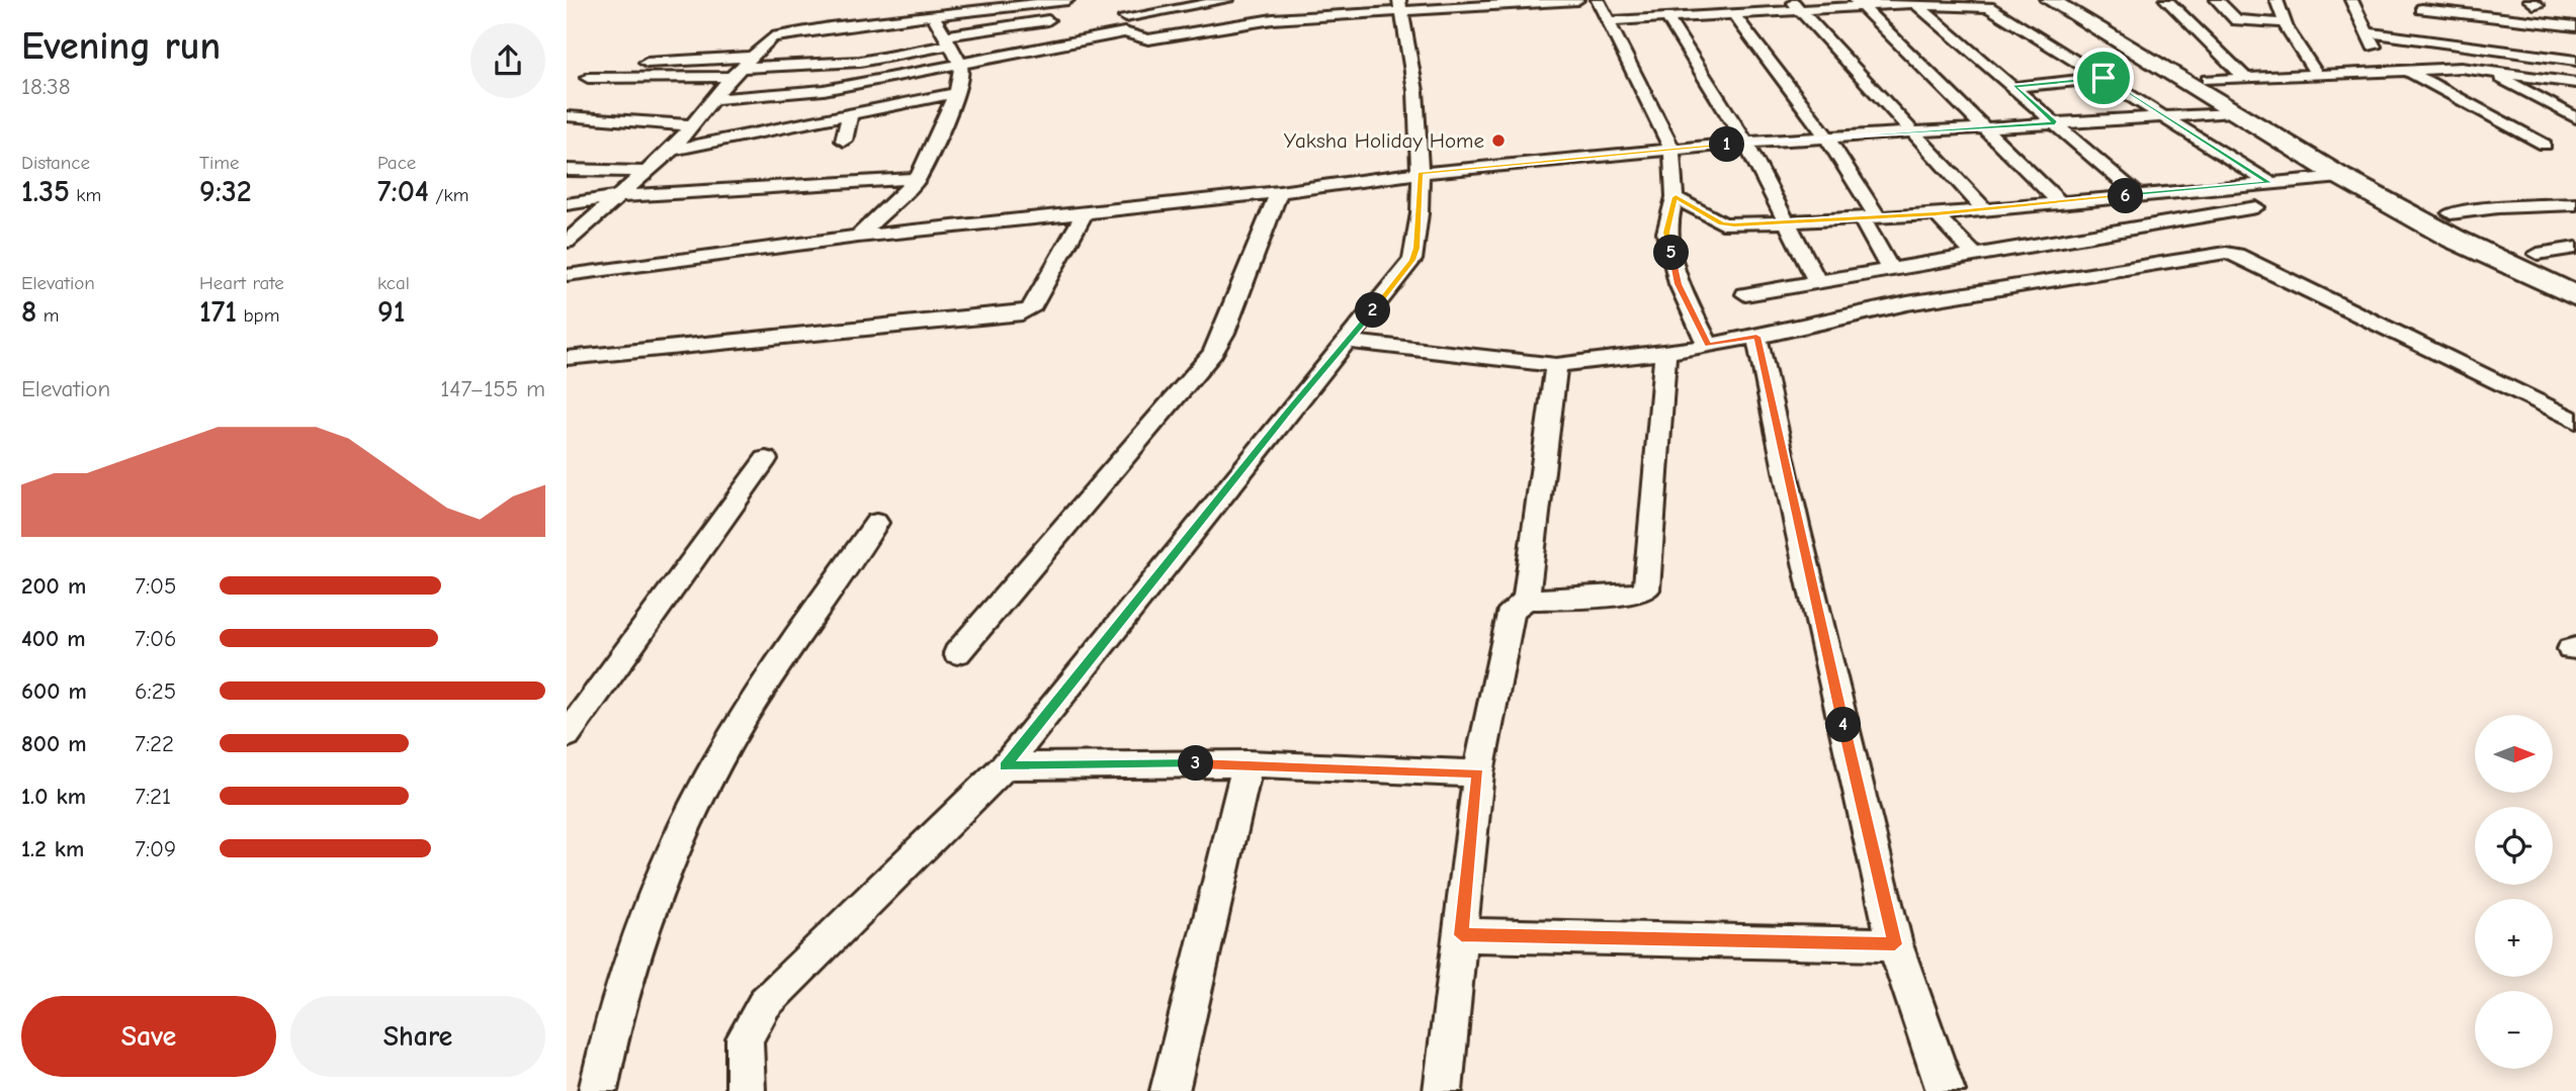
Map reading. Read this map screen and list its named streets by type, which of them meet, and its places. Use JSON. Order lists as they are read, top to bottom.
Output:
{
  "places": ["Yaksha Holiday Home"],
  "north": "right",
  "page": {
    "heading": ["Evening run", "18:38"],
    "stats": [
      ["Distance", "1.35 km"],
      ["Time", "9:32"],
      ["Pace", "7:04 /km"],
      ["Elevation", "8 m"],
      ["Heart rate", "171 bpm"],
      ["kcal", "91"]
    ],
    "pins": [
      "1",
      "6",
      "5",
      "2",
      "4",
      "3"
    ],
    "chart": ["Elevation", "147–155 m"],
    "list": [
      {
        "name": "200 m",
        "note": "7:05"
      },
      {
        "name": "400 m",
        "note": "7:06"
      },
      {
        "name": "600 m",
        "note": "6:25"
      },
      {
        "name": "800 m",
        "note": "7:22"
      },
      {
        "name": "1.0 km",
        "note": "7:21"
      },
      {
        "name": "1.2 km",
        "note": "7:09"
      }
    ],
    "map_buttons": ["+", "−"],
    "buttons": ["Save", "Share"]
  }
}
